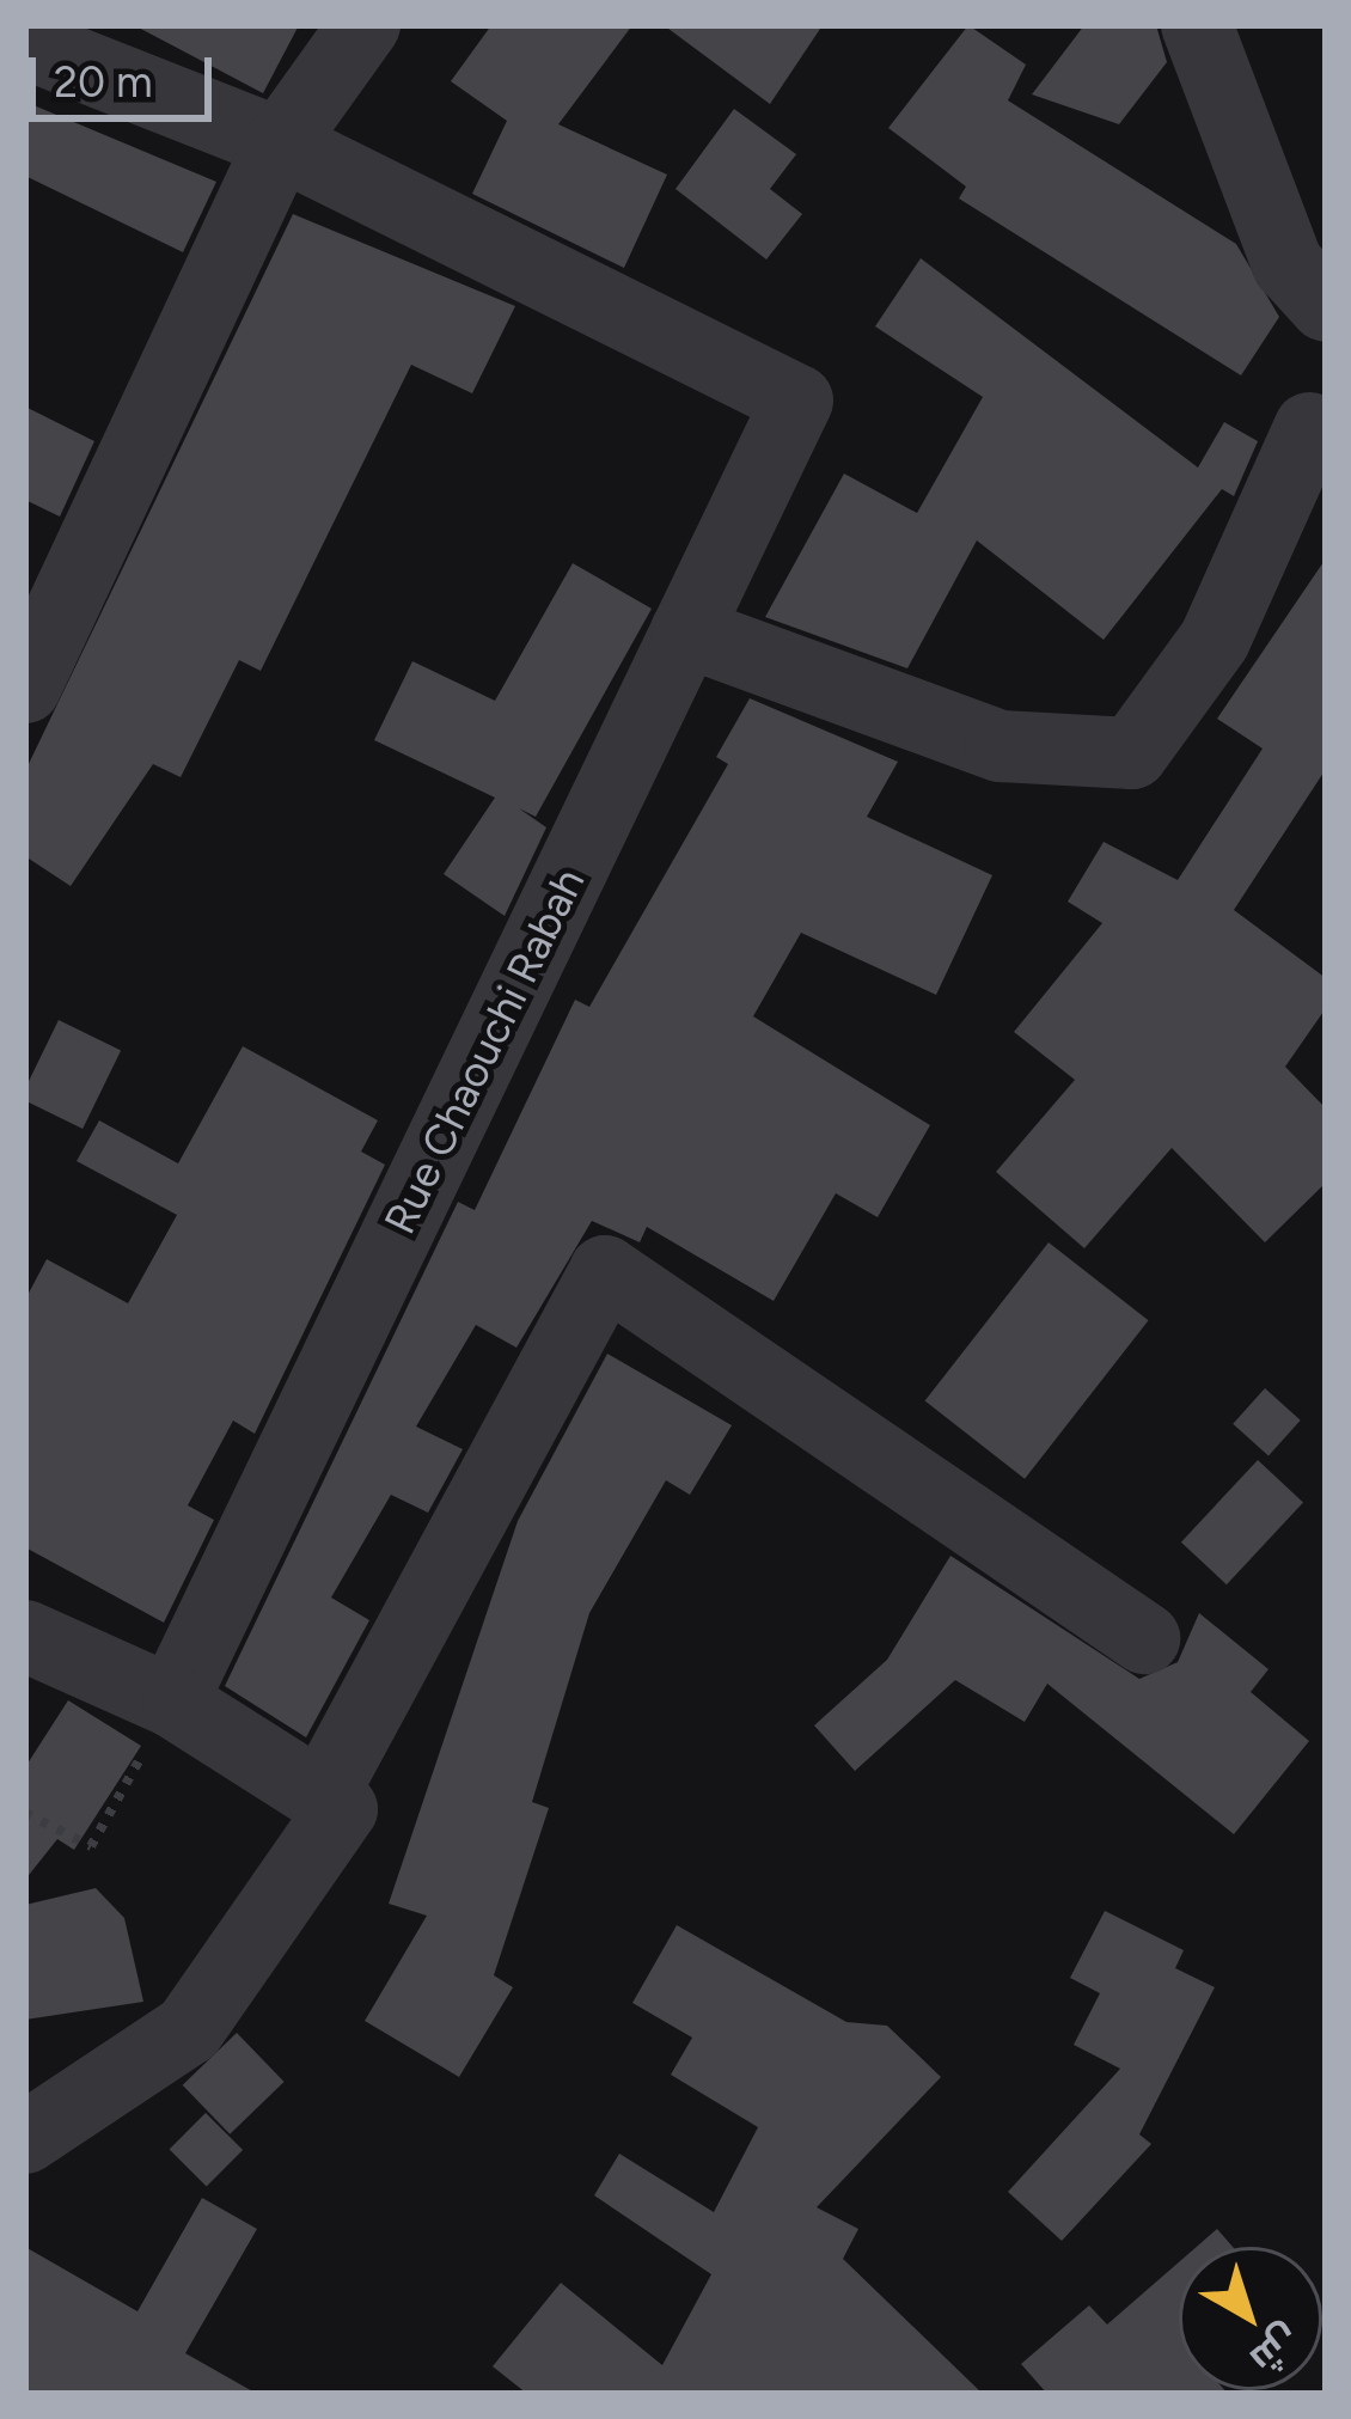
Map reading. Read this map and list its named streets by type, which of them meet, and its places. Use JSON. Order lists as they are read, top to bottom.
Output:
{
  "streets": {
    "street": ["Rue Chaouchi Rabah"]
  },
  "scale_bar": "20 m",
  "north": "bottom right"
}
